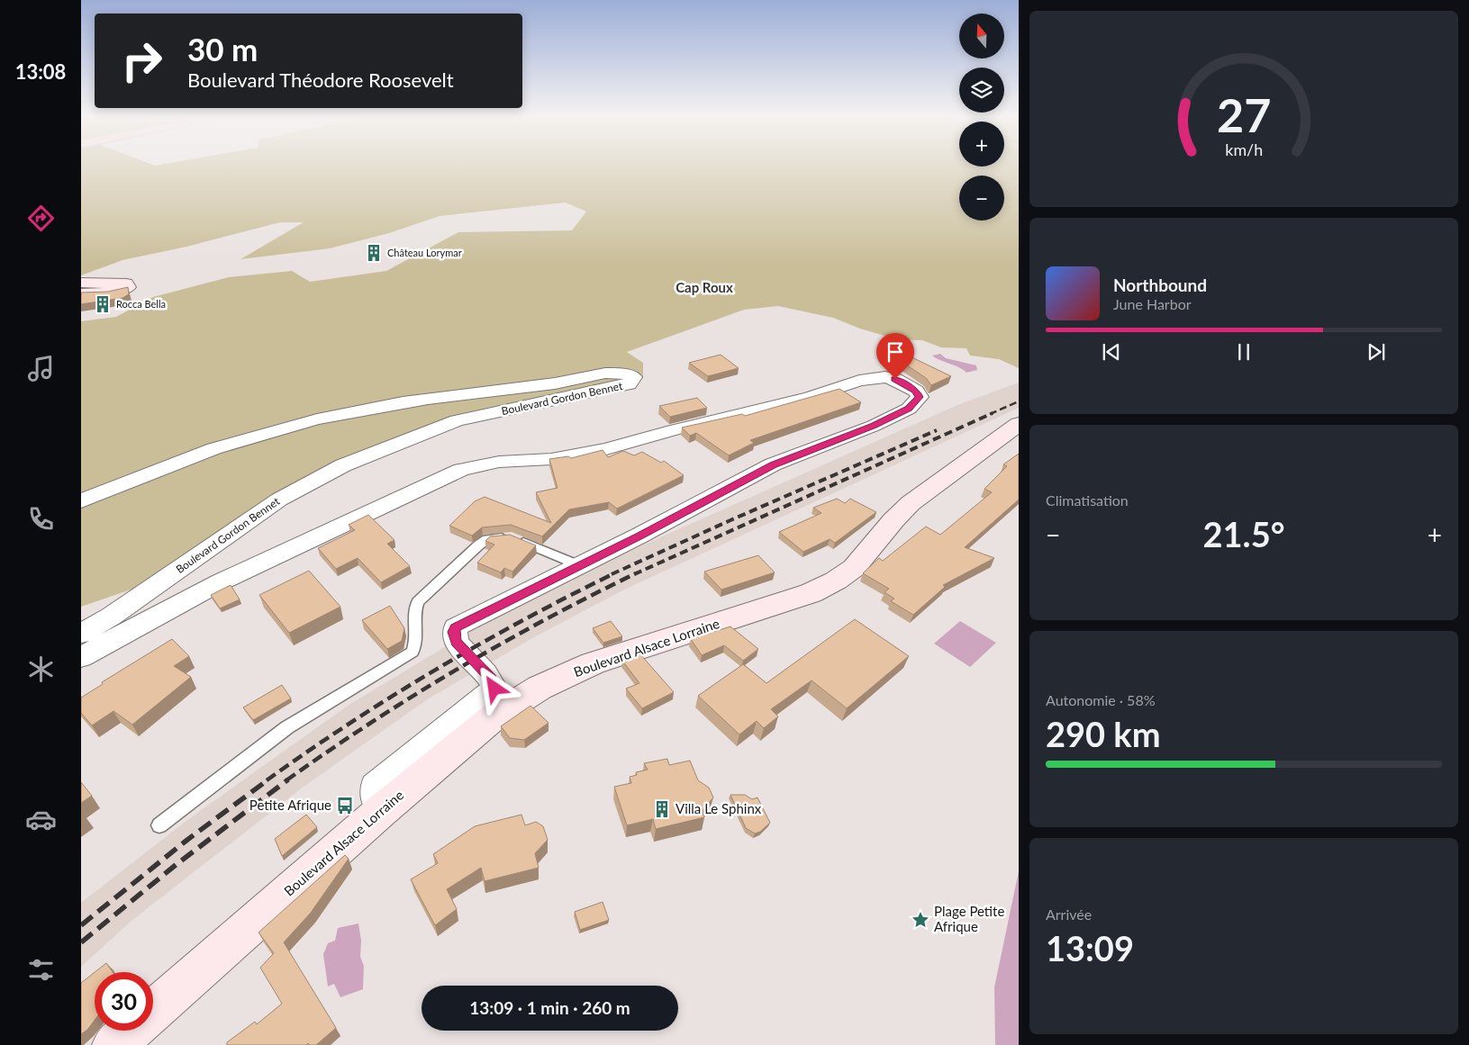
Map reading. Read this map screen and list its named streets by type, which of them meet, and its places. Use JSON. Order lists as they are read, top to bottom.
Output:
{
  "streets": {
    "main road": ["Boulevard Alsace Lorraine"],
    "street": ["Boulevard Gordon Bennet"]
  },
  "districts": ["Cap Roux"],
  "places": {
    "building": ["Château Lorymar", "Rocca Bella", "Villa Le Sphinx"],
    "bus stop": ["Petite Afrique"],
    "place": ["Plage Petite Afrique"]
  },
  "north": "top",
  "page": {
    "tabs": "13:08",
    "map_buttons": ["+", "−"],
    "turn": ["30 m", "Boulevard Théodore Roosevelt"],
    "song": ["Northbound", "June Harbor"],
    "tile": [
      "Climatisation",
      ["Autonomie · 58%", "290 km"],
      ["Arrivée", "13:09"]
    ],
    "heat": ["−", "21.5°", "+"],
    "limit": "30",
    "trip": "13:09 · 1 min · 260 m",
    "gauge": ["27", "km/h"]
  }
}
